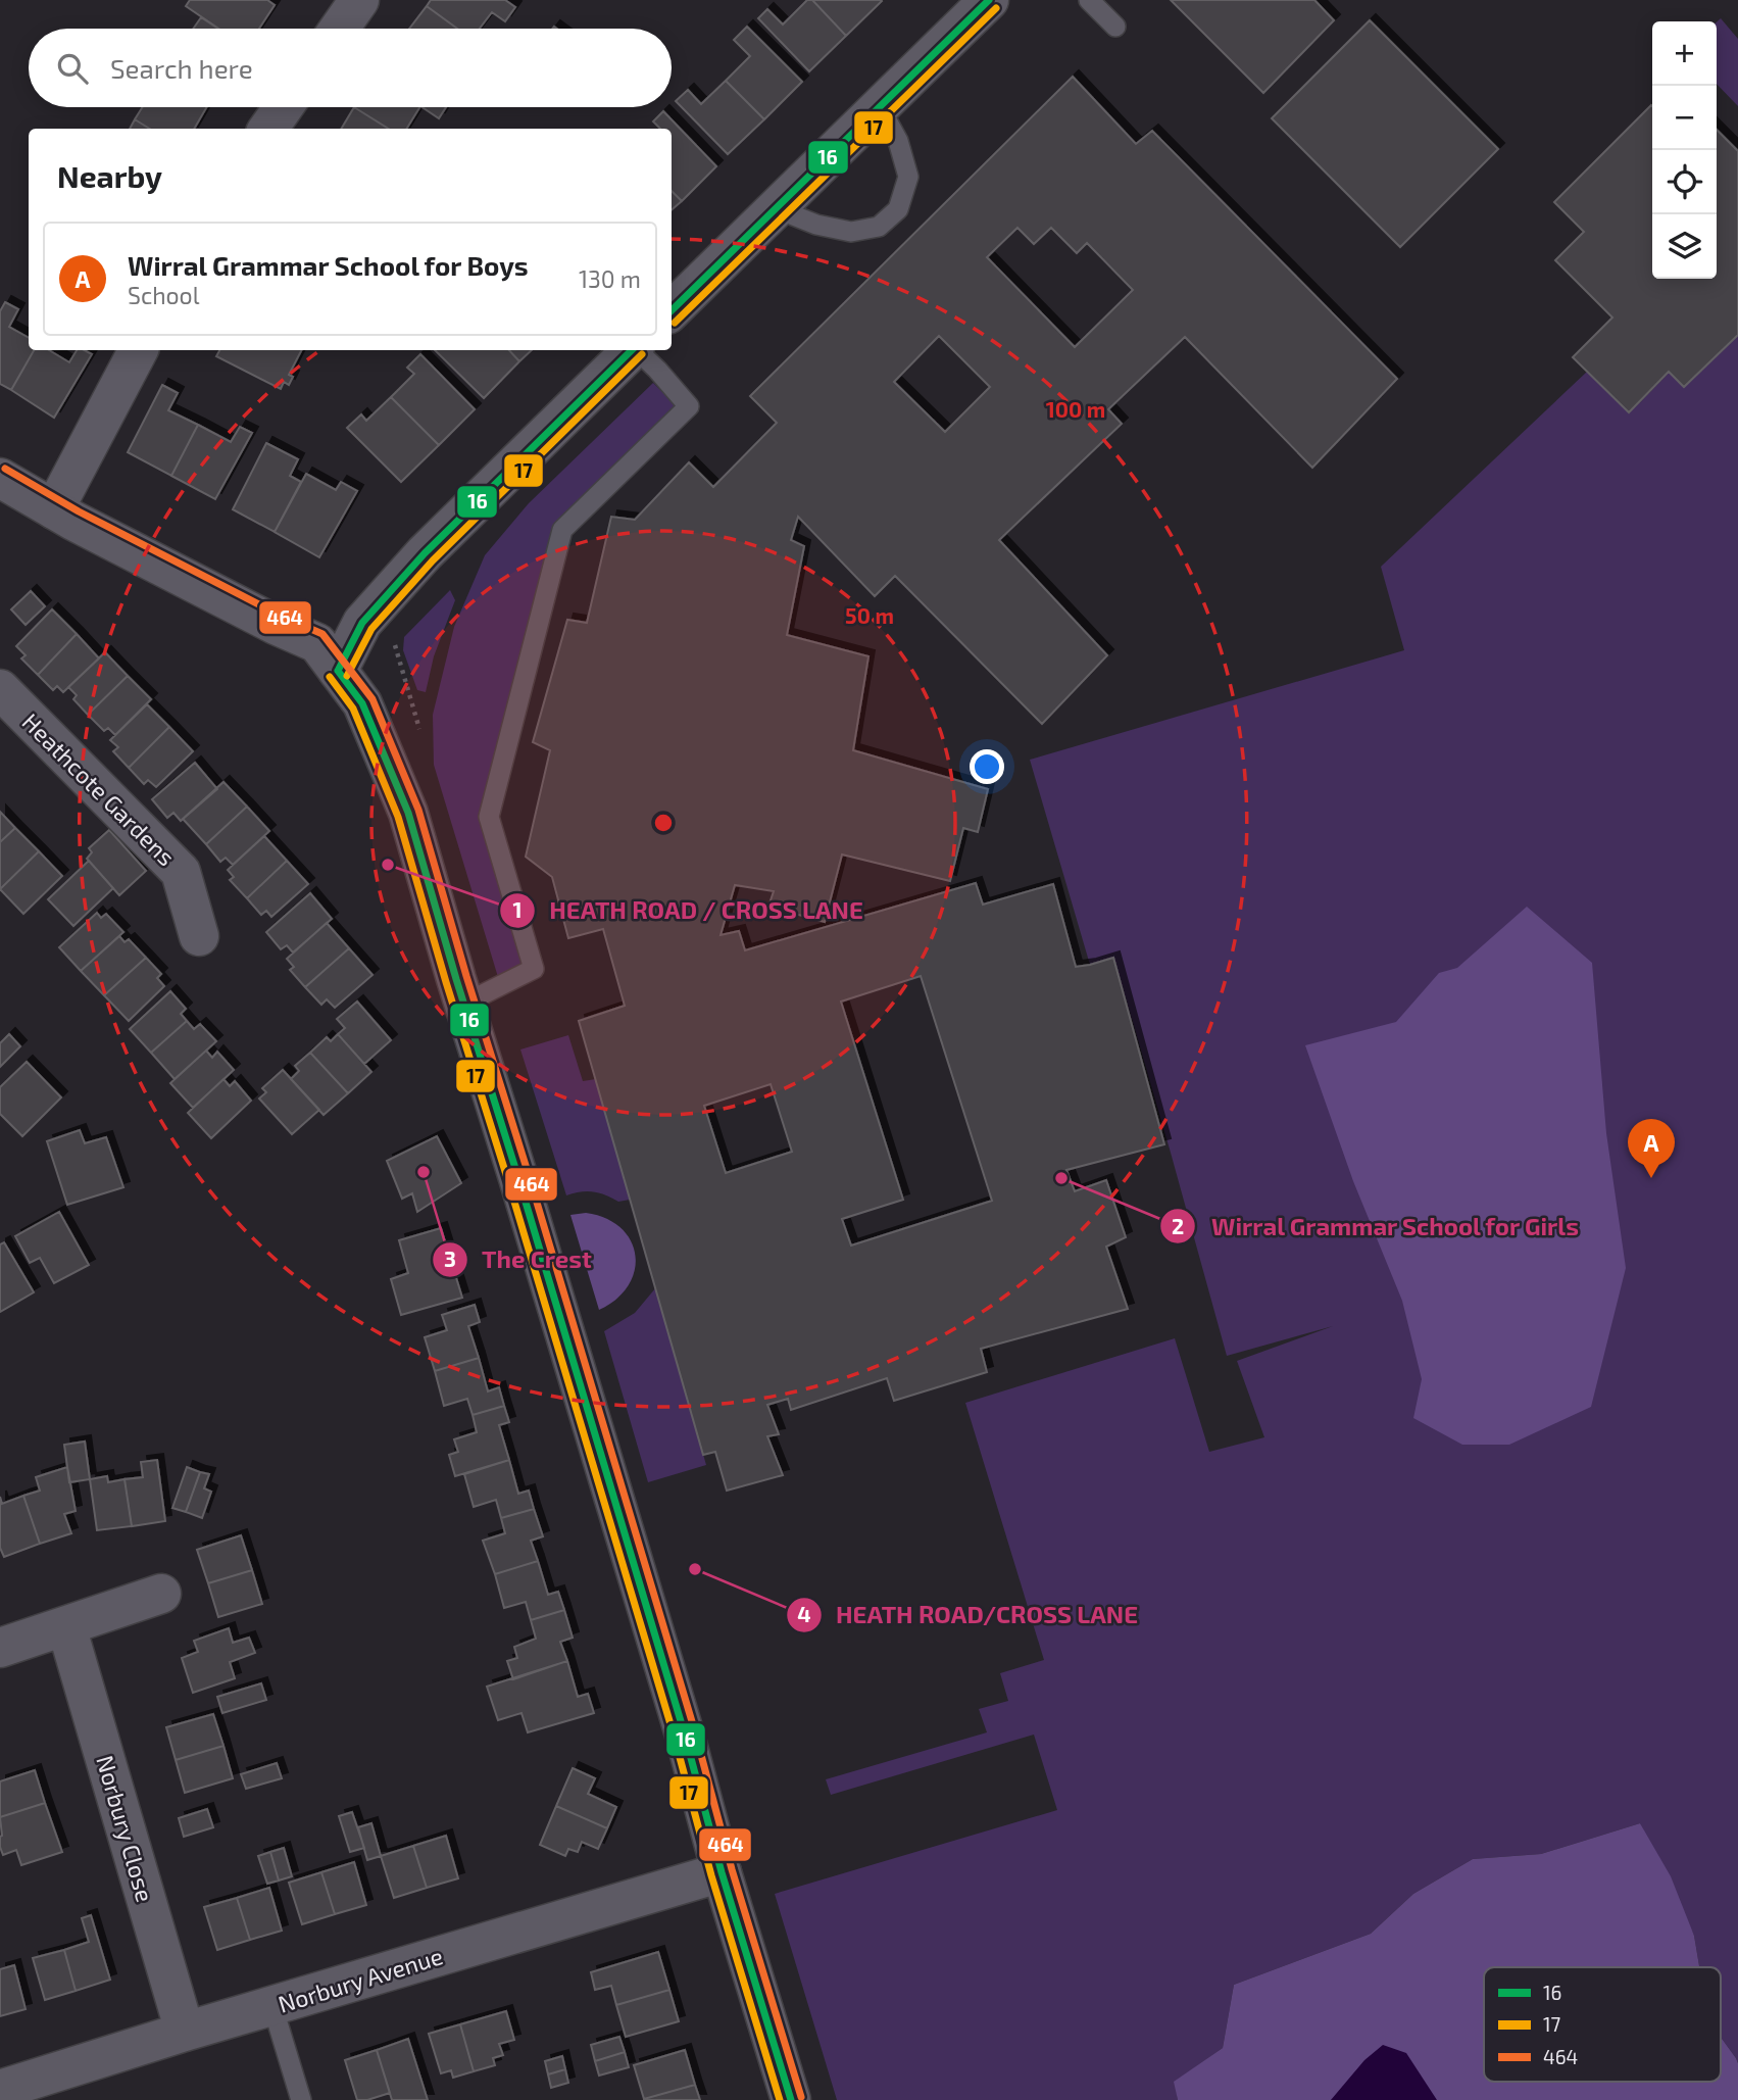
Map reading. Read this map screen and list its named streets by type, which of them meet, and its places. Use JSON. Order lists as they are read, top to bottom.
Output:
{
  "streets": {
    "street": ["Heathcote Gardens", "Norbury Close", "Norbury Avenue"]
  },
  "crossings": [
    ["Norbury Close", "Norbury Avenue"]
  ],
  "places": [
    "HEATH ROAD / CROSS LANE",
    "The Crest",
    "Wirral Grammar School for Girls",
    "HEATH ROAD/CROSS LANE"
  ],
  "lines": ["transit line 16", "transit line 17", "transit line 464"],
  "legend": ["16", "17", "464"],
  "page": {
    "map_buttons": ["+", "−"],
    "search": "Search here",
    "heading": "Nearby",
    "list": [
      {
        "mark": "A",
        "name": "Wirral Grammar School for Boys",
        "note": "School",
        "value": "130 m"
      }
    ],
    "pins": "A"
  },
  "rings": ["100 m", "50 m"]
}
